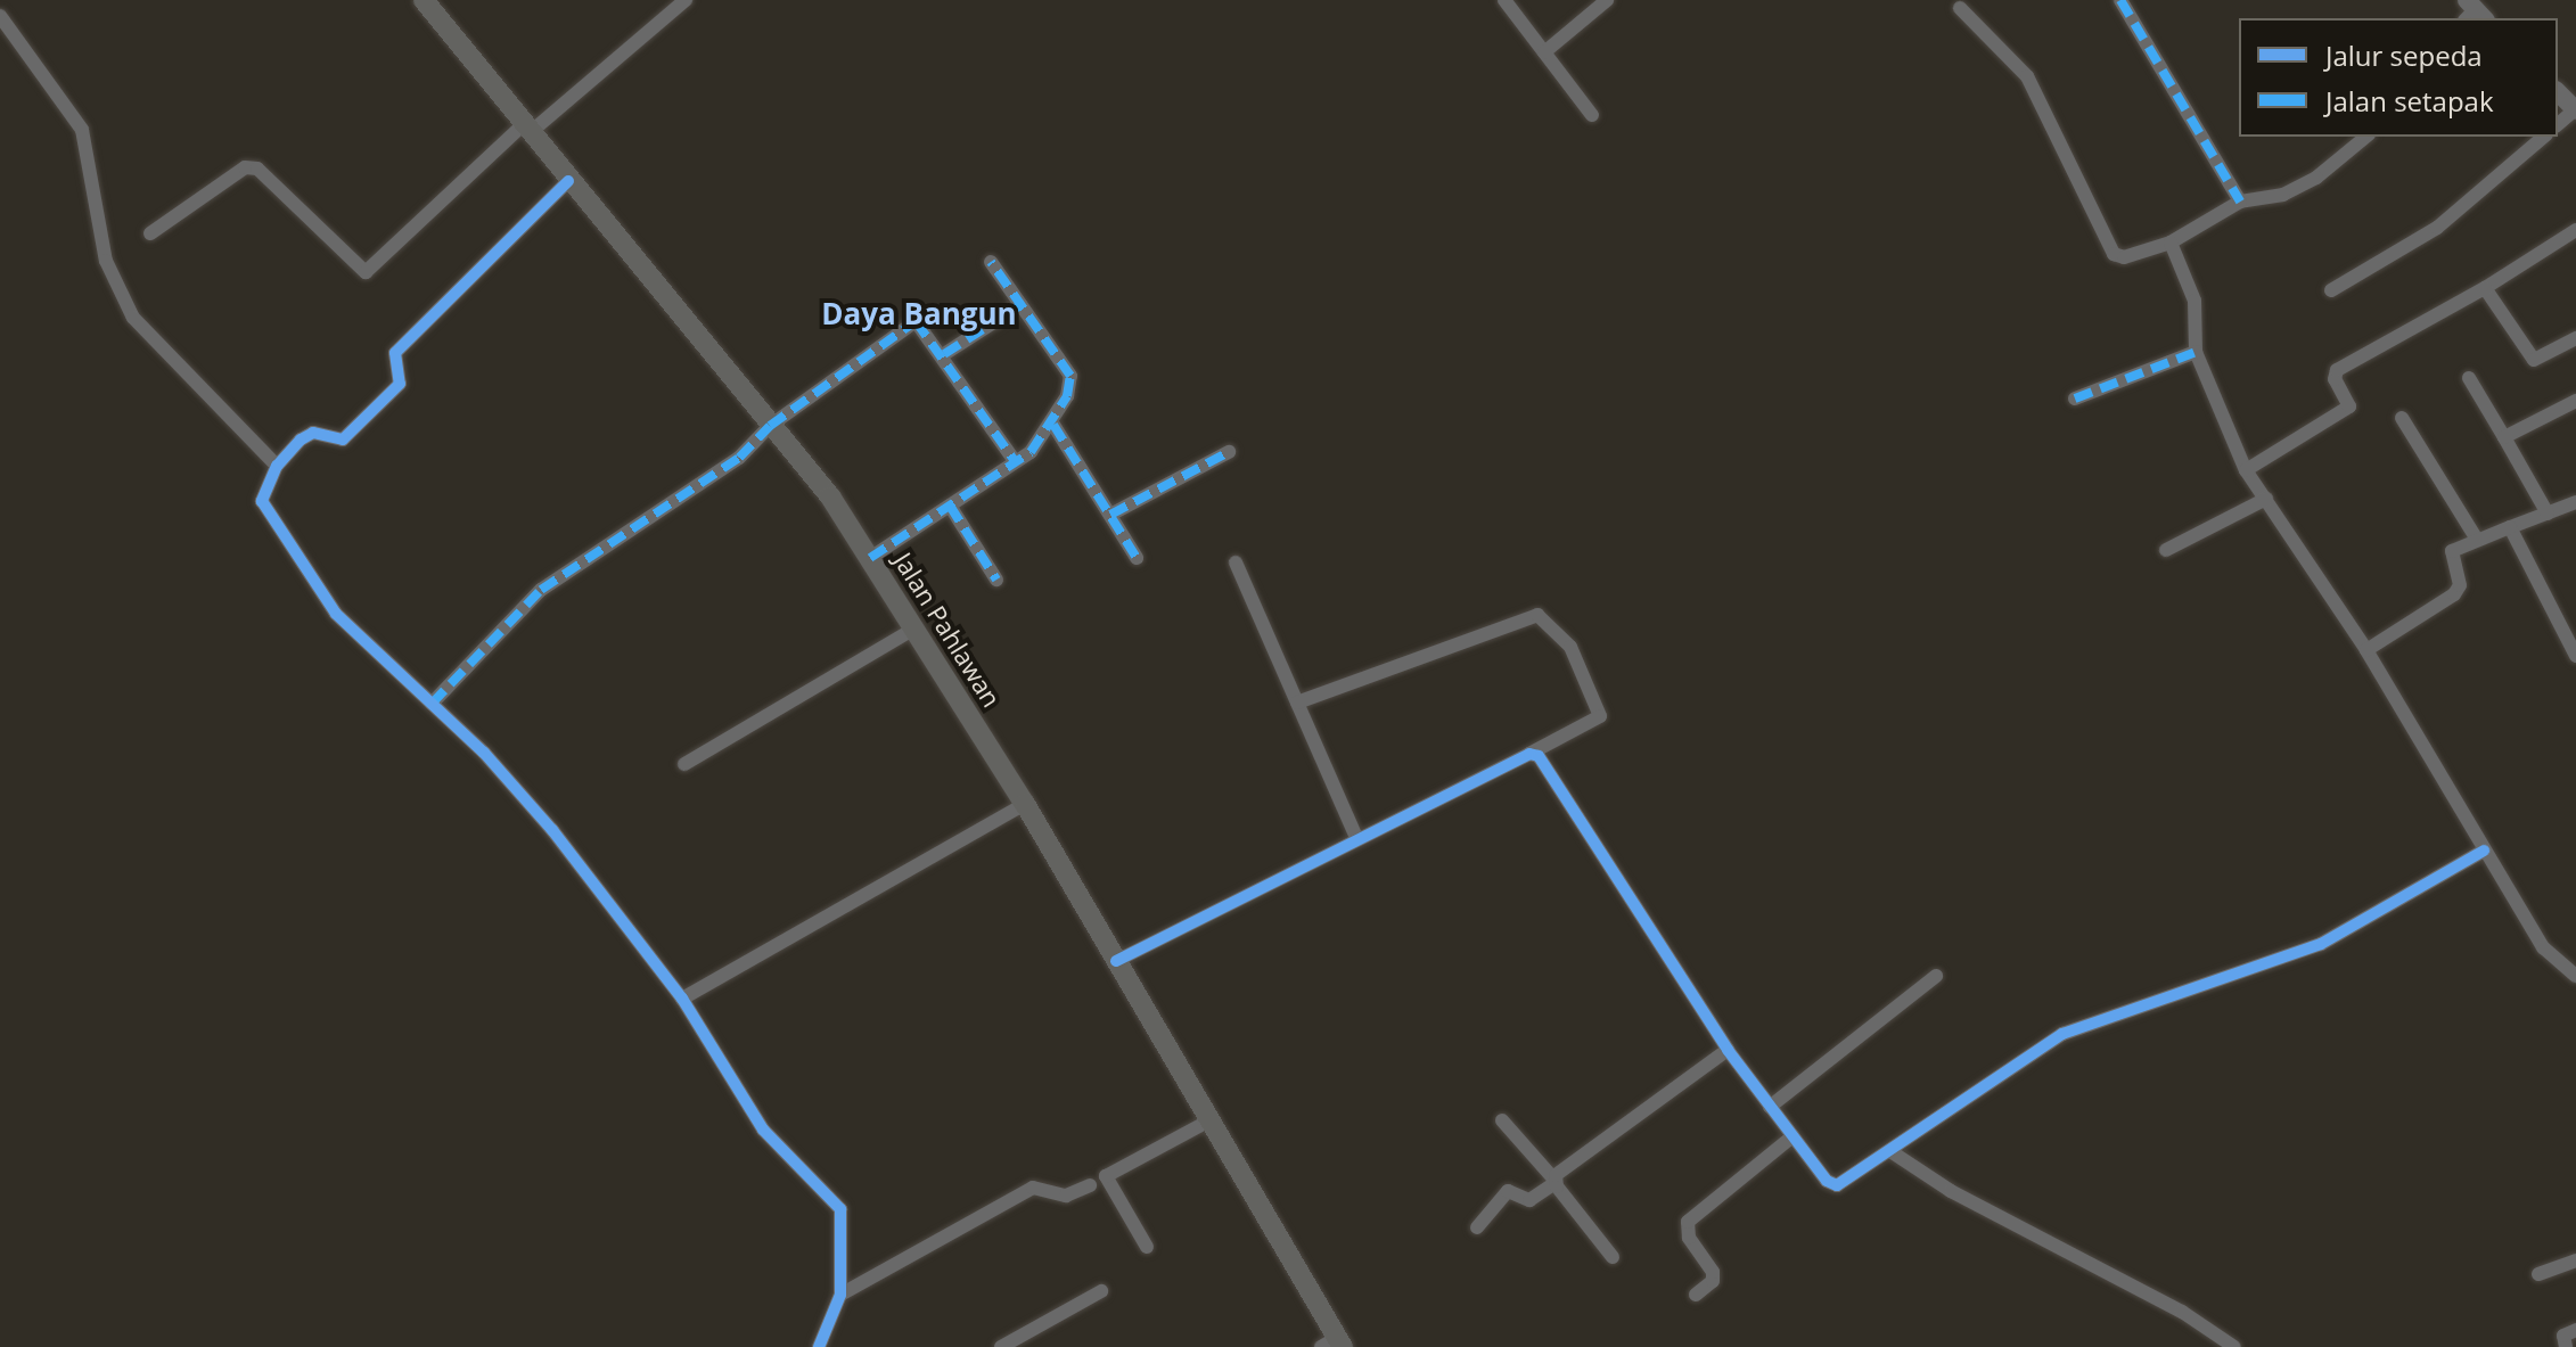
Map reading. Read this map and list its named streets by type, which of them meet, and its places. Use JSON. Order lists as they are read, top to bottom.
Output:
{
  "streets": {
    "main road": ["Jalan Pahlawan"]
  },
  "districts": ["Daya Bangun"],
  "legend": ["Jalur sepeda", "Jalan setapak"]
}
